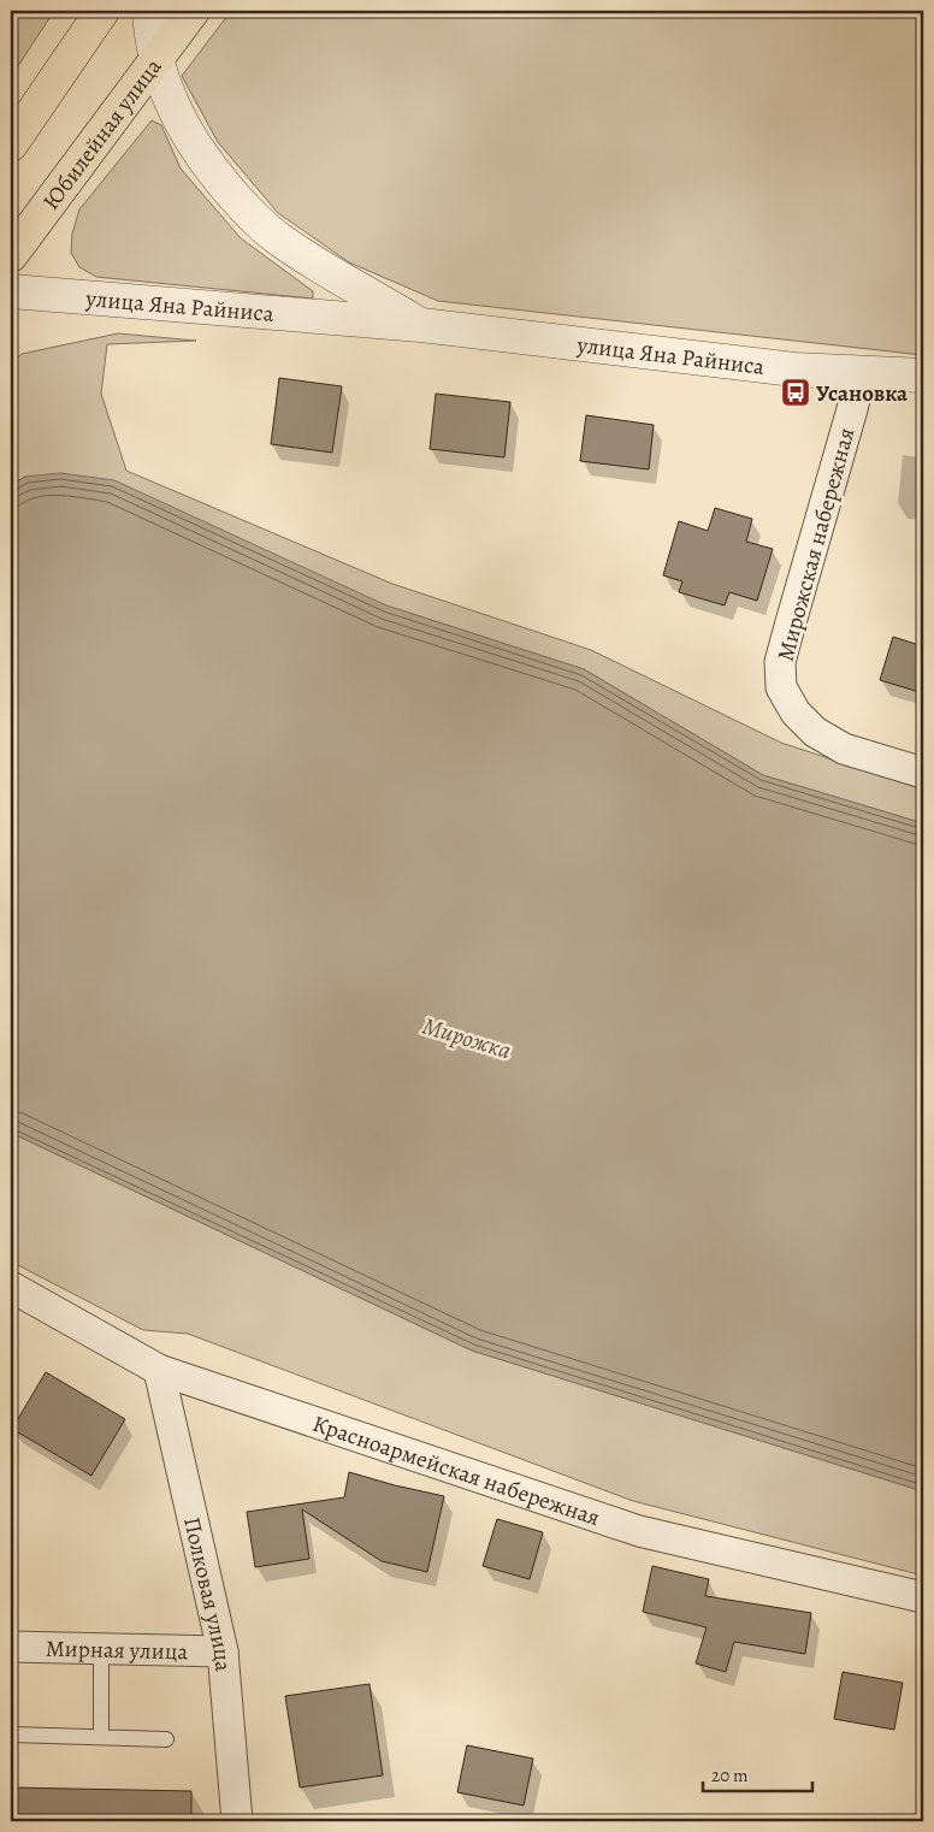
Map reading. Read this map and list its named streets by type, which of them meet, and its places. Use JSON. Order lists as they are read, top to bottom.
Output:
{
  "streets": {
    "main road": ["Юбилейная улица"],
    "street": [
      "улица Яна Райниса",
      "Мирожская набережная",
      "Красноармейская набережная",
      "Полковая улица",
      "Мирная улица"
    ]
  },
  "crossings": [
    ["Юбилейная улица", "улица Яна Райниса"],
    ["улица Яна Райниса", "Мирожская набережная"],
    ["Красноармейская набережная", "Полковая улица"],
    ["Полковая улица", "Мирная улица"]
  ],
  "water": ["Мирожка"],
  "places": {
    "bus stop": ["Усановка"]
  },
  "scale_bar": "20 m"
}
